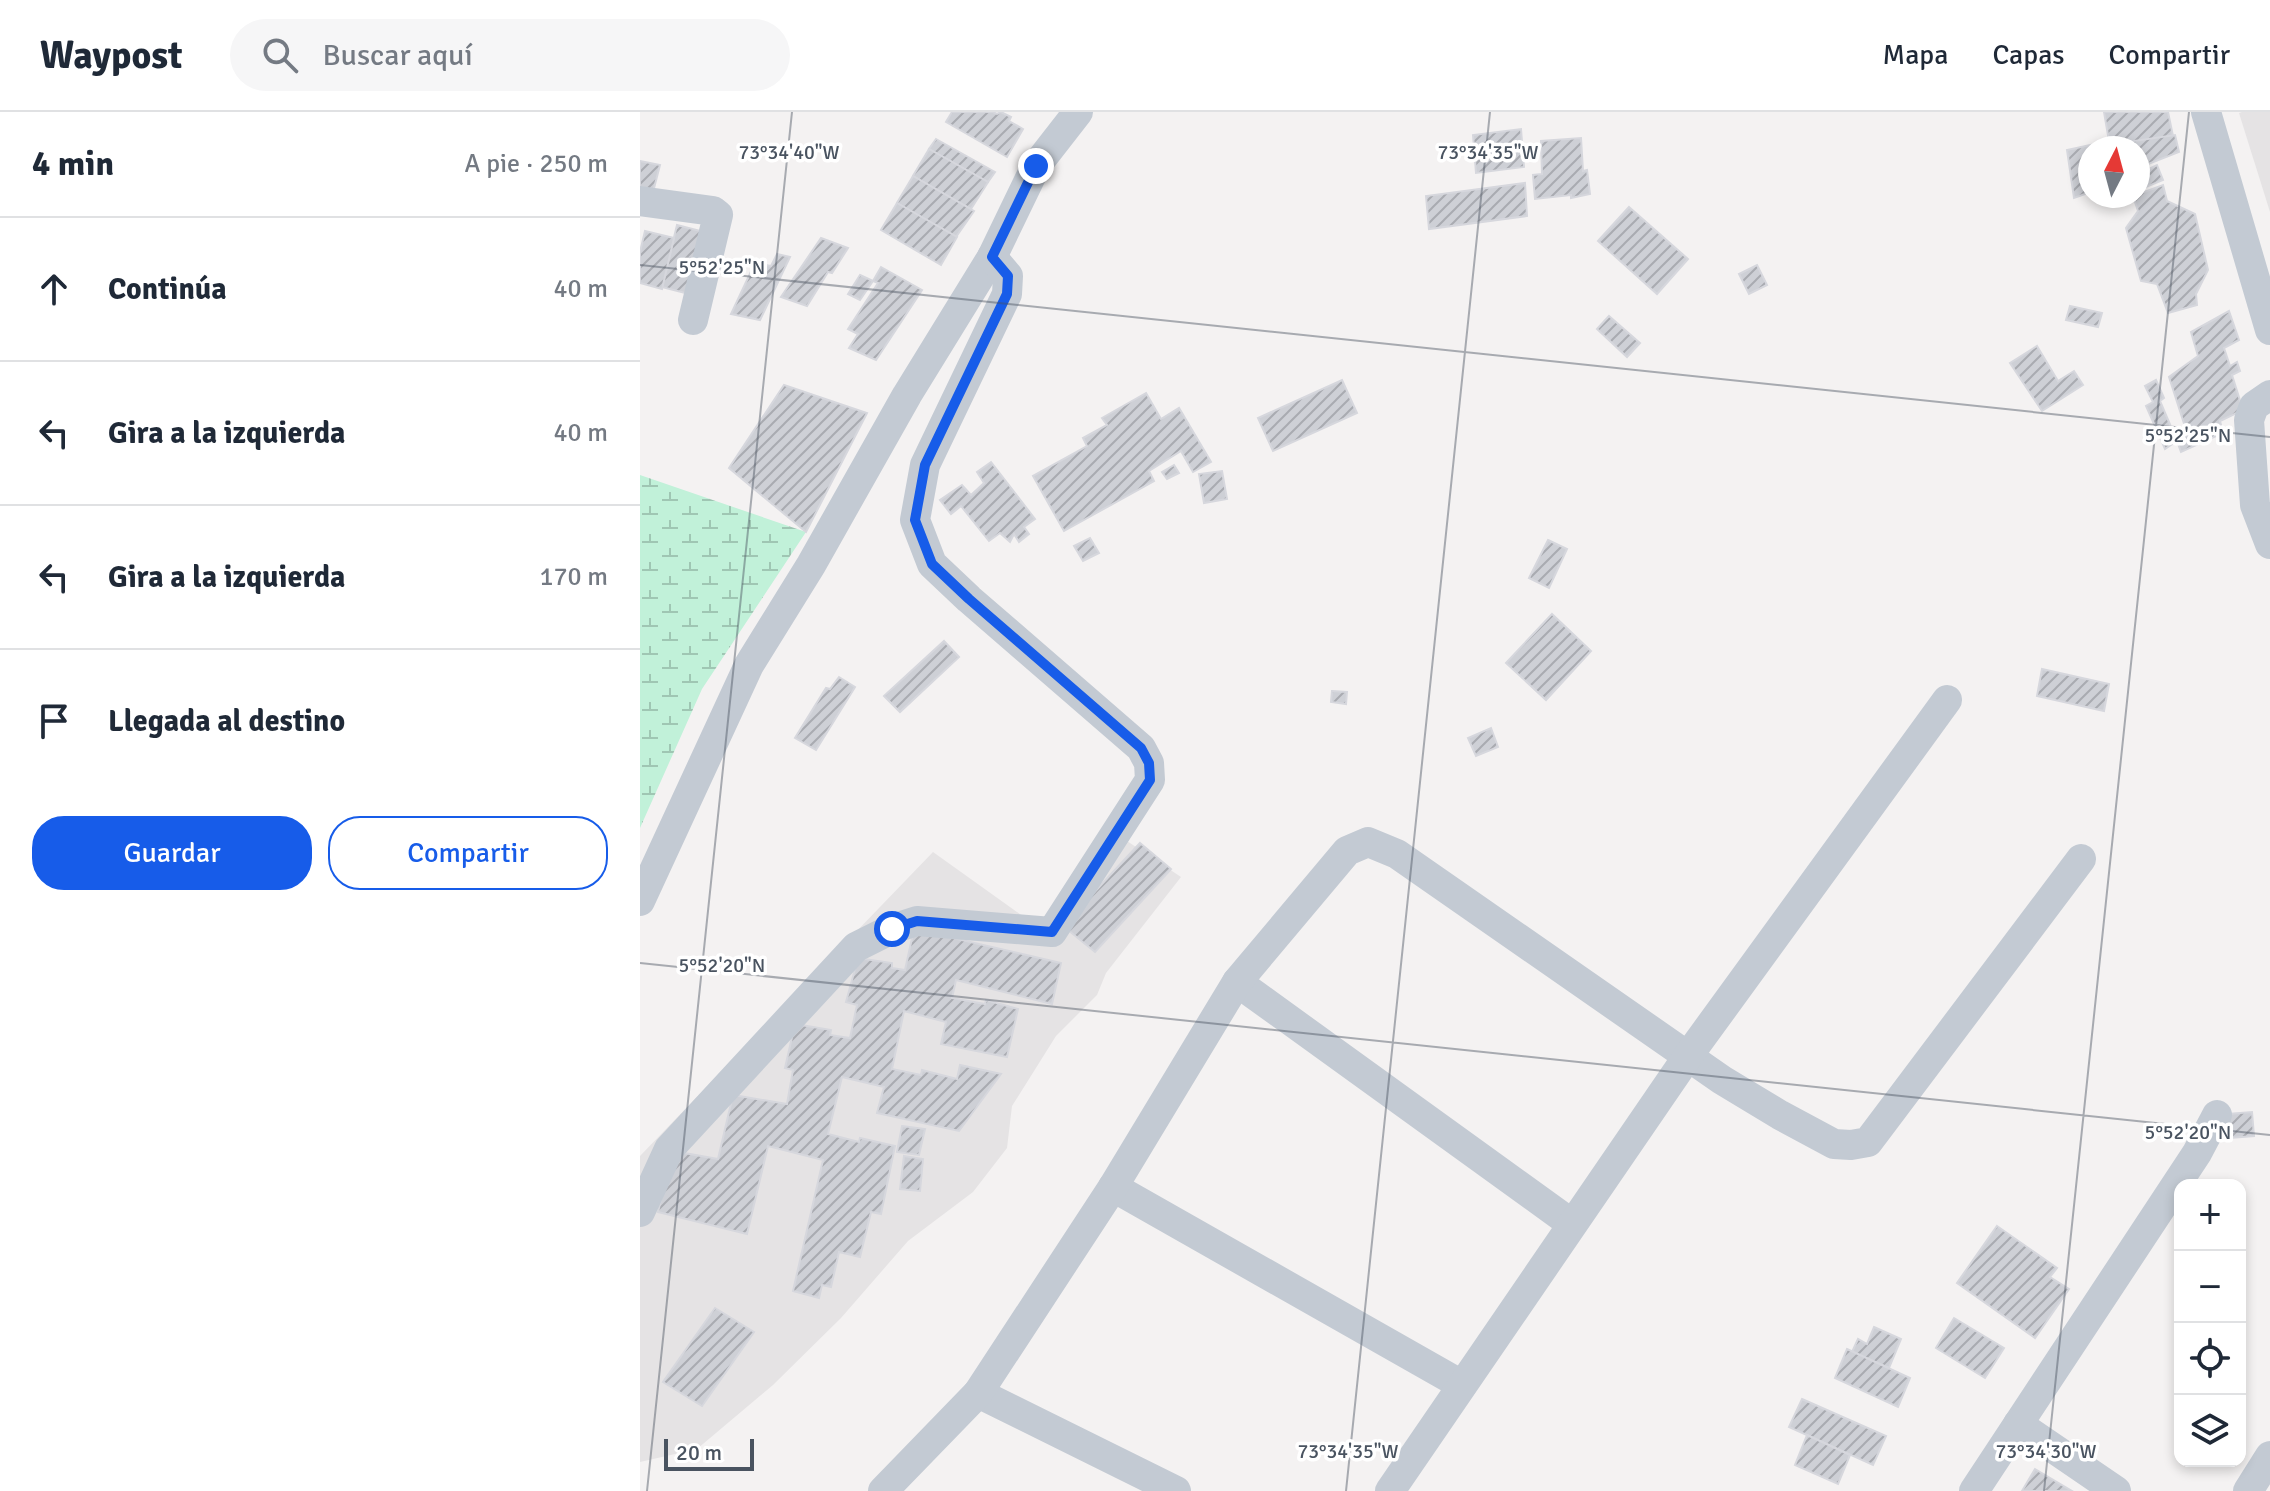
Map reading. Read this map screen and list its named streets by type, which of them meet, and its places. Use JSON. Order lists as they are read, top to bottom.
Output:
{
  "scale_bar": "20 m",
  "north": "top",
  "page": {
    "header": "Waypost",
    "search": "Buscar aquí",
    "nav": ["Mapa", "Capas", "Compartir"],
    "heading": ["4 min", "A pie · 250 m"],
    "list": [
      ["Continúa", "40 m"],
      ["Gira a la izquierda", "40 m"],
      ["Gira a la izquierda", "170 m"],
      "Llegada al destino"
    ],
    "buttons": ["Guardar", "Compartir"],
    "map_buttons": ["+", "−"],
    "scale": "20 m"
  },
  "coordinates": [
    "73°34'40\"W",
    "73°34'35\"W",
    "5°52'25\"N",
    "5°52'20\"N",
    "73°34'30\"W"
  ]
}
